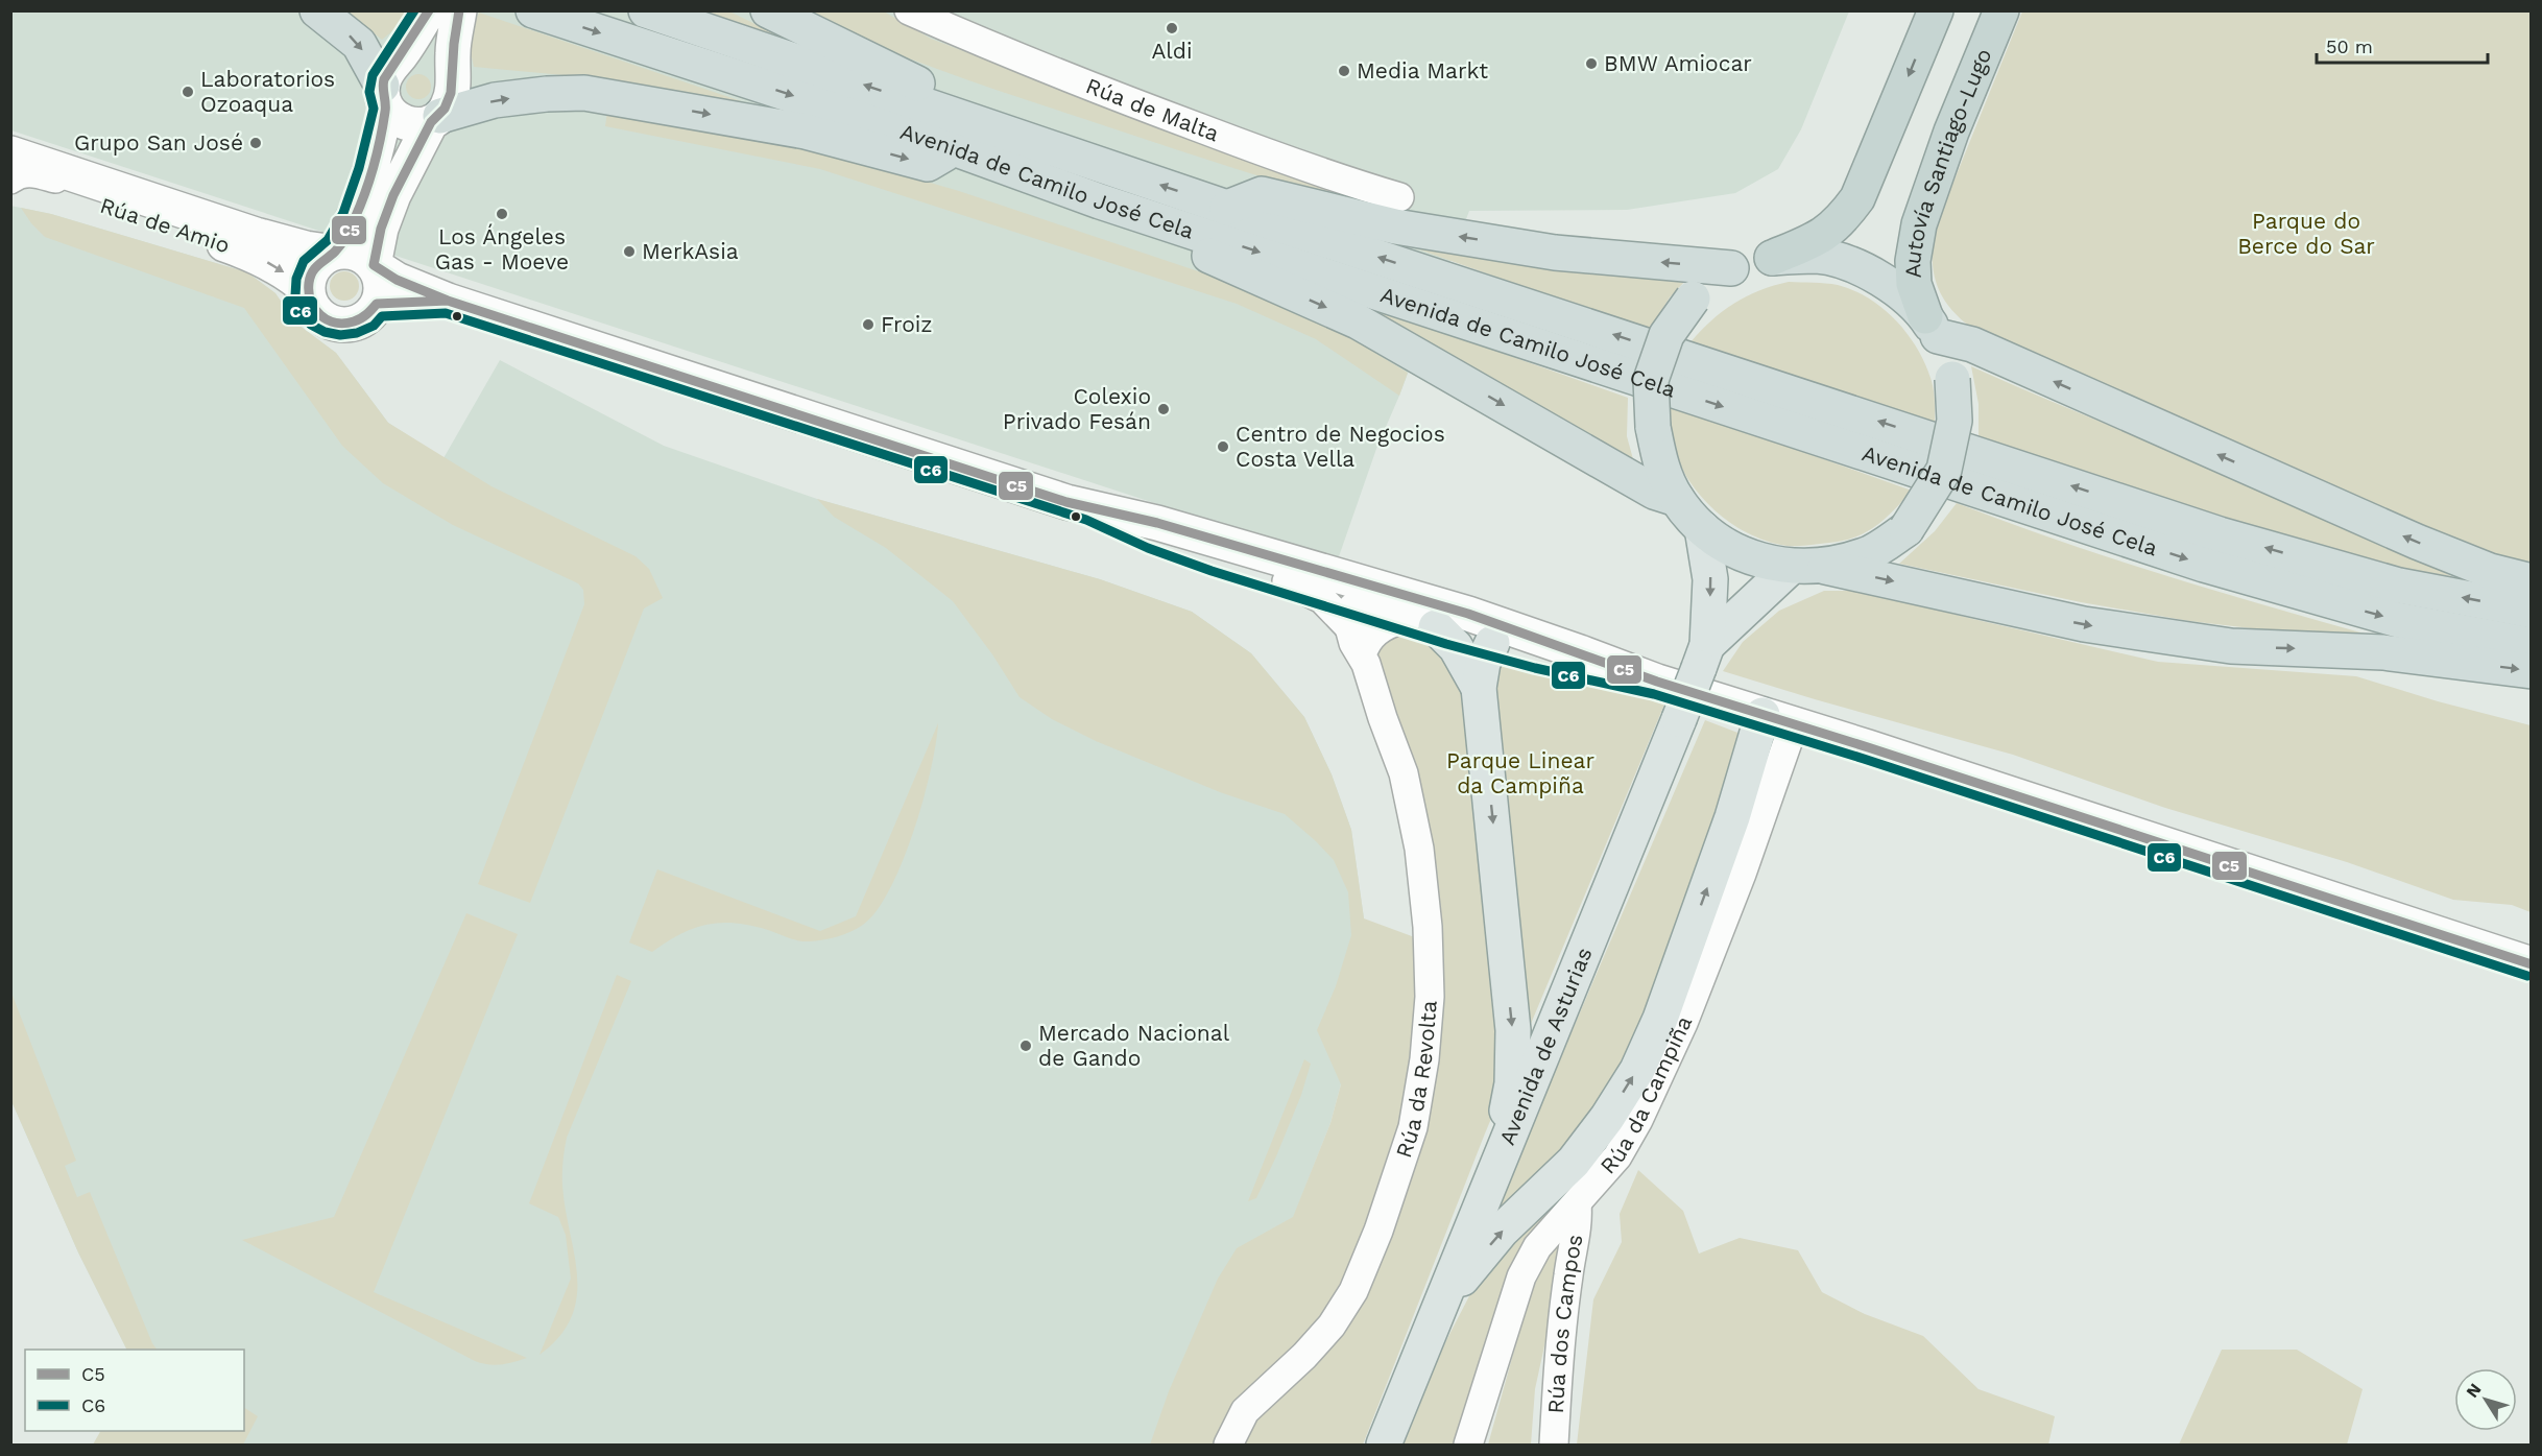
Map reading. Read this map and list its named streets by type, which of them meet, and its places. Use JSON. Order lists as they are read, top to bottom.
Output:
{
  "streets": {
    "highway": ["Autovía Santiago-Lugo", "Avenida de Camilo José Cela"],
    "main road": ["Avenida de Asturias"],
    "street": [
      "Rúa de Malta",
      "Rúa de Amio",
      "Rúa da Revolta",
      "Rúa da Campiña",
      "Rúa dos Campos"
    ]
  },
  "crossings": [
    ["Rúa da Campiña", "Rúa dos Campos"]
  ],
  "parks": ["Parque do Berce do Sar", "Parque Linear da Campiña"],
  "places": [
    "Aldi",
    "BMW Amiocar",
    "Media Markt",
    "Laboratorios Ozoaqua",
    "Grupo San José",
    "Los Ángeles Gas - Moeve",
    "MerkAsia",
    "Froiz",
    "Colexio Privado Fesán",
    "Centro de Negocios Costa Vella",
    "Mercado Nacional de Gando"
  ],
  "lines": ["transit line C5", "transit line C6"],
  "legend": ["C5", "C6"],
  "scale_bar": "50 m",
  "north": "top left"
}
